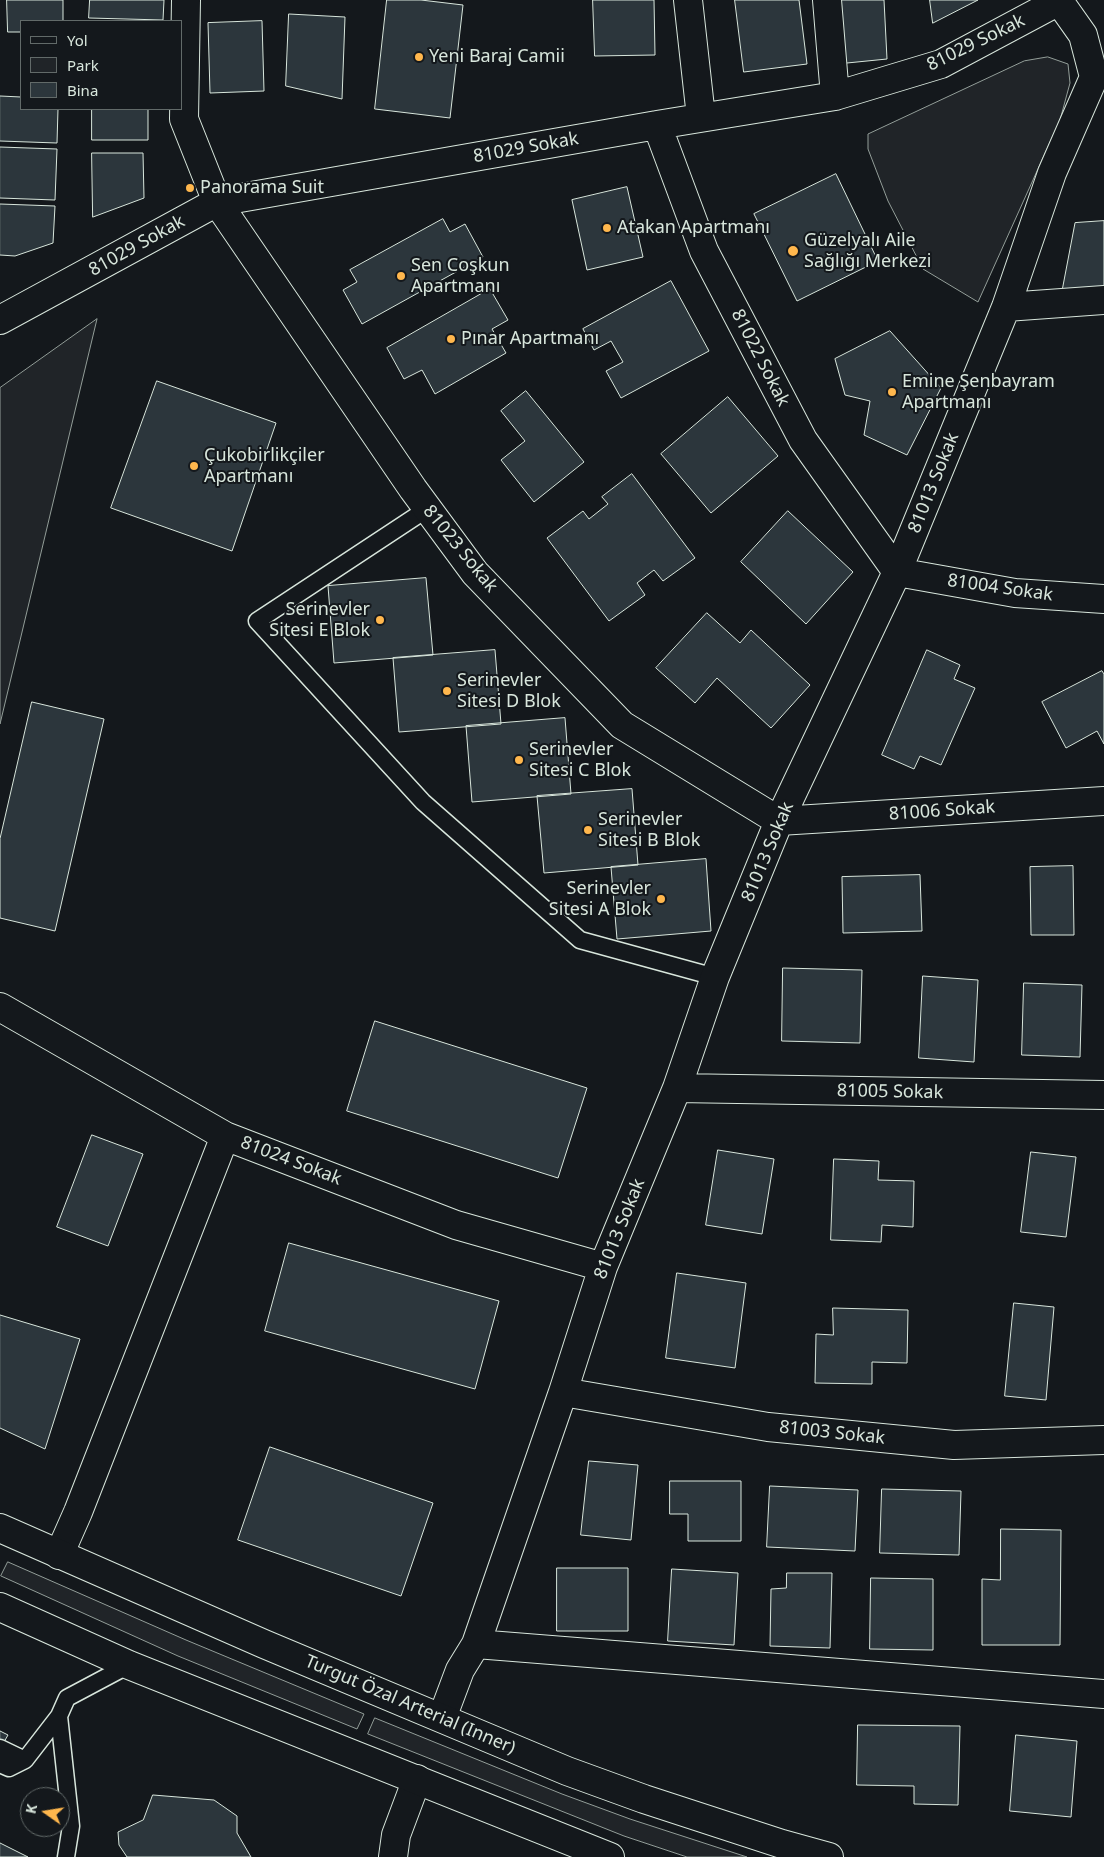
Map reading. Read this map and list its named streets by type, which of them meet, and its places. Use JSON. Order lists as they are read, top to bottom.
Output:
{
  "streets": {
    "street": [
      "81029 Sokak",
      "81022 Sokak",
      "81013 Sokak",
      "81023 Sokak",
      "81004 Sokak",
      "81006 Sokak",
      "81005 Sokak",
      "81024 Sokak",
      "81003 Sokak",
      "Turgut Özal Arterial (Inner)"
    ]
  },
  "crossings": [
    ["81029 Sokak", "81022 Sokak"],
    ["81029 Sokak", "81013 Sokak"],
    ["81029 Sokak", "81023 Sokak"],
    ["81022 Sokak", "81013 Sokak"],
    ["81022 Sokak", "81004 Sokak"],
    ["81013 Sokak", "81023 Sokak"],
    ["81013 Sokak", "81004 Sokak"],
    ["81013 Sokak", "81006 Sokak"],
    ["81013 Sokak", "81005 Sokak"],
    ["81013 Sokak", "81024 Sokak"],
    ["81013 Sokak", "81003 Sokak"],
    ["81013 Sokak", "Turgut Özal Arterial (Inner)"],
    ["81023 Sokak", "81006 Sokak"]
  ],
  "places": [
    "Yeni Baraj Camii",
    "Panorama Suit",
    "Atakan Apartmanı",
    "Güzelyalı Aile Sağlığı Merkezi",
    "Sen Coşkun Apartmanı",
    "Pınar Apartmanı",
    "Emine Şenbayram Apartmanı",
    "Çukobirlikçiler Apartmanı",
    "Serinevler Sitesi E Blok",
    "Serinevler Sitesi D Blok",
    "Serinevler Sitesi C Blok",
    "Serinevler Sitesi B Blok",
    "Serinevler Sitesi A Blok"
  ],
  "legend": ["Yol", "Park", "Bina"],
  "north": "left"
}
